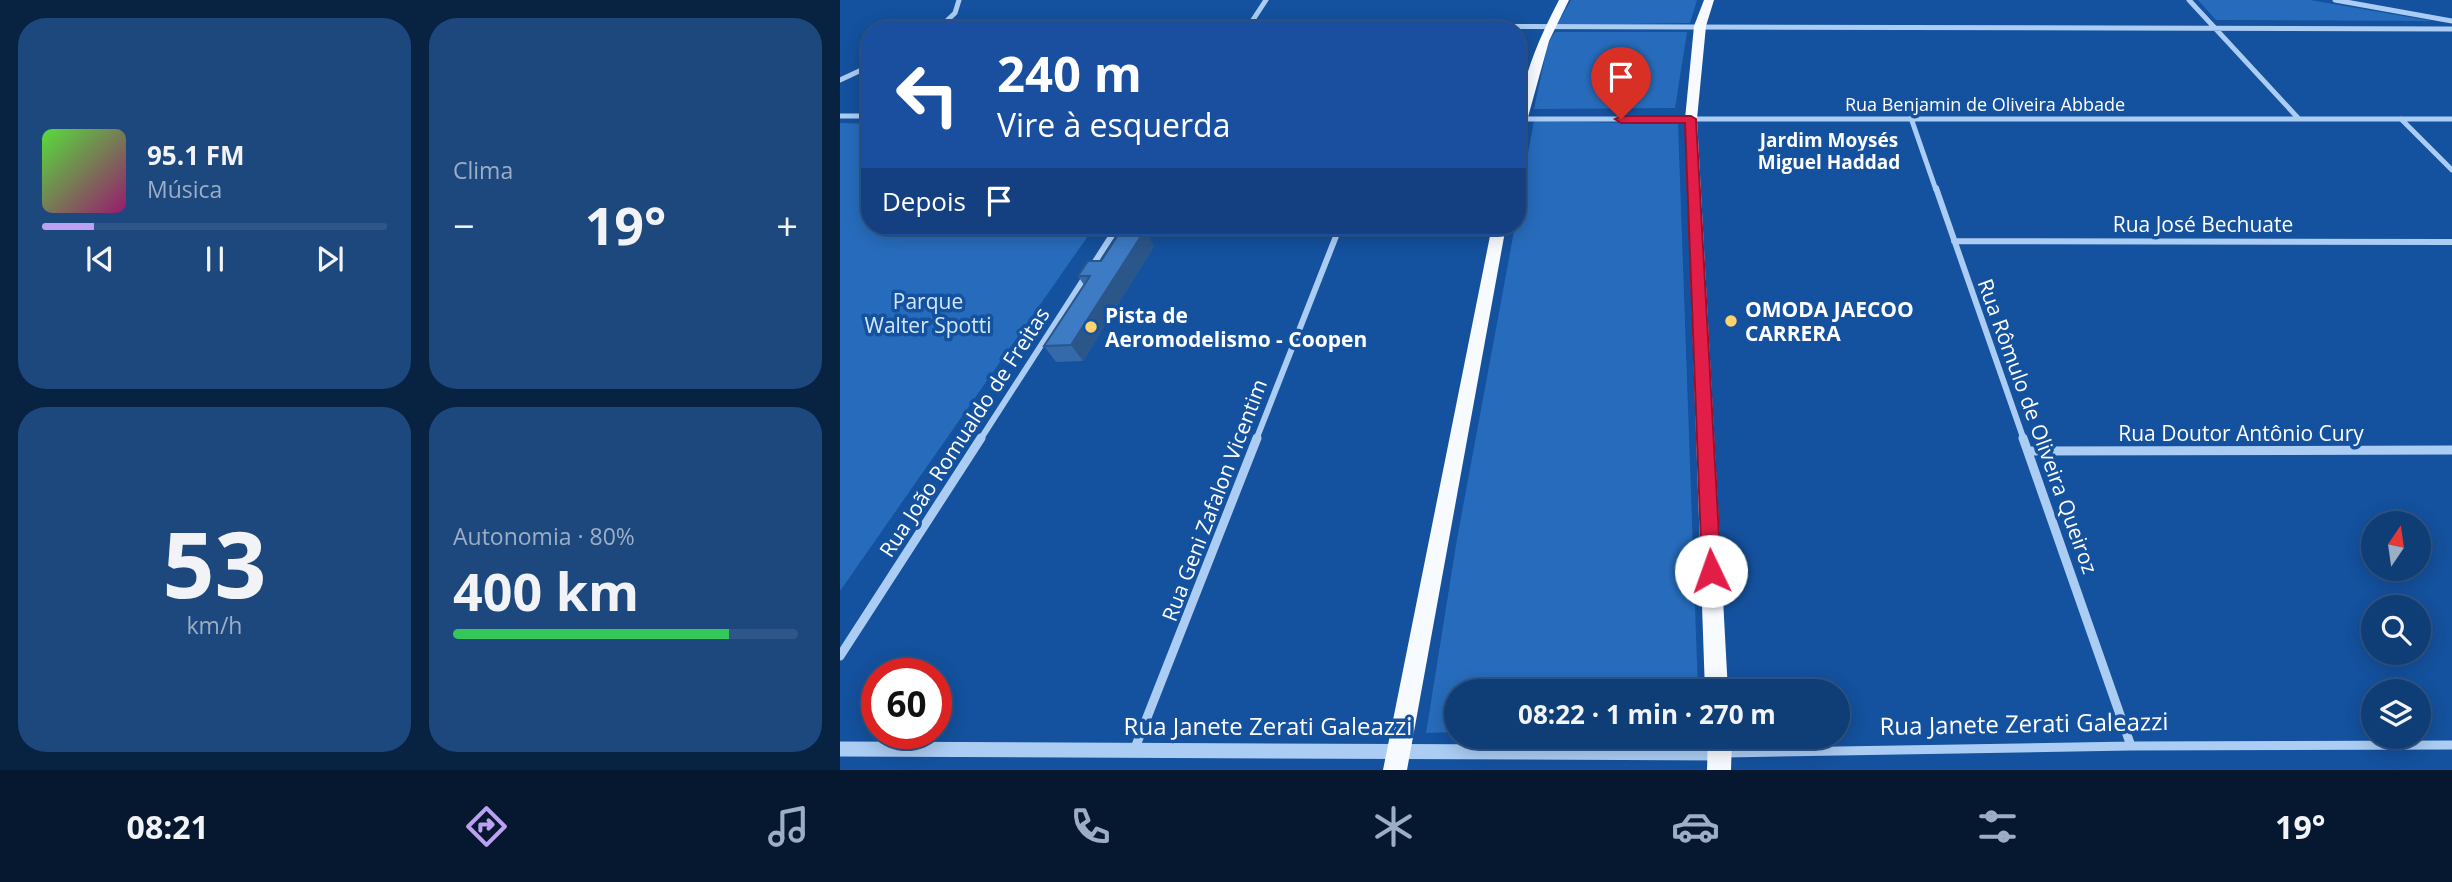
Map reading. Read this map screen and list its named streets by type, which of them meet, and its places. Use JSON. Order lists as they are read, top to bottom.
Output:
{
  "streets": {
    "street": [
      "Rua Benjamin de Oliveira Abbade",
      "Rua José Bechuate",
      "Rua Rômulo de Oliveira Queiroz",
      "Rua João Romualdo de Freitas",
      "Rua Doutor Antônio Cury",
      "Rua Geni Zafalon Vicentim",
      "Rua Janete Zerati Galeazzi"
    ]
  },
  "crossings": [
    ["Rua Benjamin de Oliveira Abbade", "Rua Rômulo de Oliveira Queiroz"],
    ["Rua José Bechuate", "Rua Rômulo de Oliveira Queiroz"],
    ["Rua Rômulo de Oliveira Queiroz", "Rua Doutor Antônio Cury"],
    ["Rua Rômulo de Oliveira Queiroz", "Rua Janete Zerati Galeazzi"],
    ["Rua Geni Zafalon Vicentim", "Rua Janete Zerati Galeazzi"]
  ],
  "districts": ["Jardim Moysés Miguel Haddad"],
  "parks": ["Parque Walter Spotti"],
  "places": ["OMODA JAECOO CARRERA", "Pista de Aeromodelismo - Coopen"],
  "north": "top",
  "page": {
    "tile": [
      "Clima",
      ["53", "km/h"],
      ["Autonomia · 80%", "400 km"]
    ],
    "turn": ["240 m", "Vire à esquerda"],
    "song": ["95.1 FM", "Música"],
    "then": "Depois",
    "heat": ["−", "19°", "+"],
    "limit": "60",
    "trip": "08:22 · 1 min · 270 m",
    "tabs": ["08:21", "19°"]
  }
}
